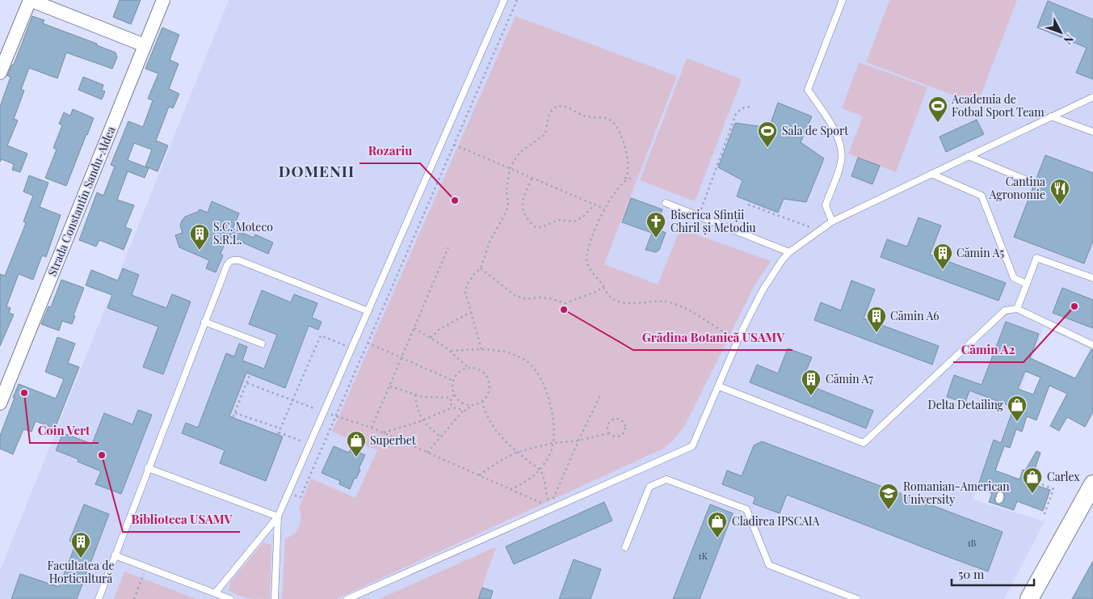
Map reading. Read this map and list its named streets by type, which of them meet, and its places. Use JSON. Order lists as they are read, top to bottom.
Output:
{
  "streets": {
    "street": ["Strada Constantin Sandu-Aldea"]
  },
  "districts": ["DOMENII"],
  "places": {
    "sports": ["Academia de Fotbal Sport Team", "Sala de Sport"],
    "other": [
      "Rozariu",
      "Cămin A2",
      "Grădina Botanică USAMV",
      "Coin Vert",
      "Biblioteca USAMV"
    ],
    "restaurant": ["Cantina Agronomie"],
    "church": ["Biserica Sfinții Chiril și Metodiu"],
    "building": [
      "S.C. Moteco S.R.L.",
      "Cămin A5",
      "Cămin A6",
      "Cămin A7",
      "Facultatea de Horticultură"
    ],
    "shop": [
      "Delta Detailing",
      "Superbet",
      "Carlex",
      "Cladirea IPSCAIA"
    ],
    "school or university": ["Romanian-American University"]
  },
  "house_numbers": ["1B", "1K"],
  "scale_bar": "50 m",
  "north": "bottom right"
}
